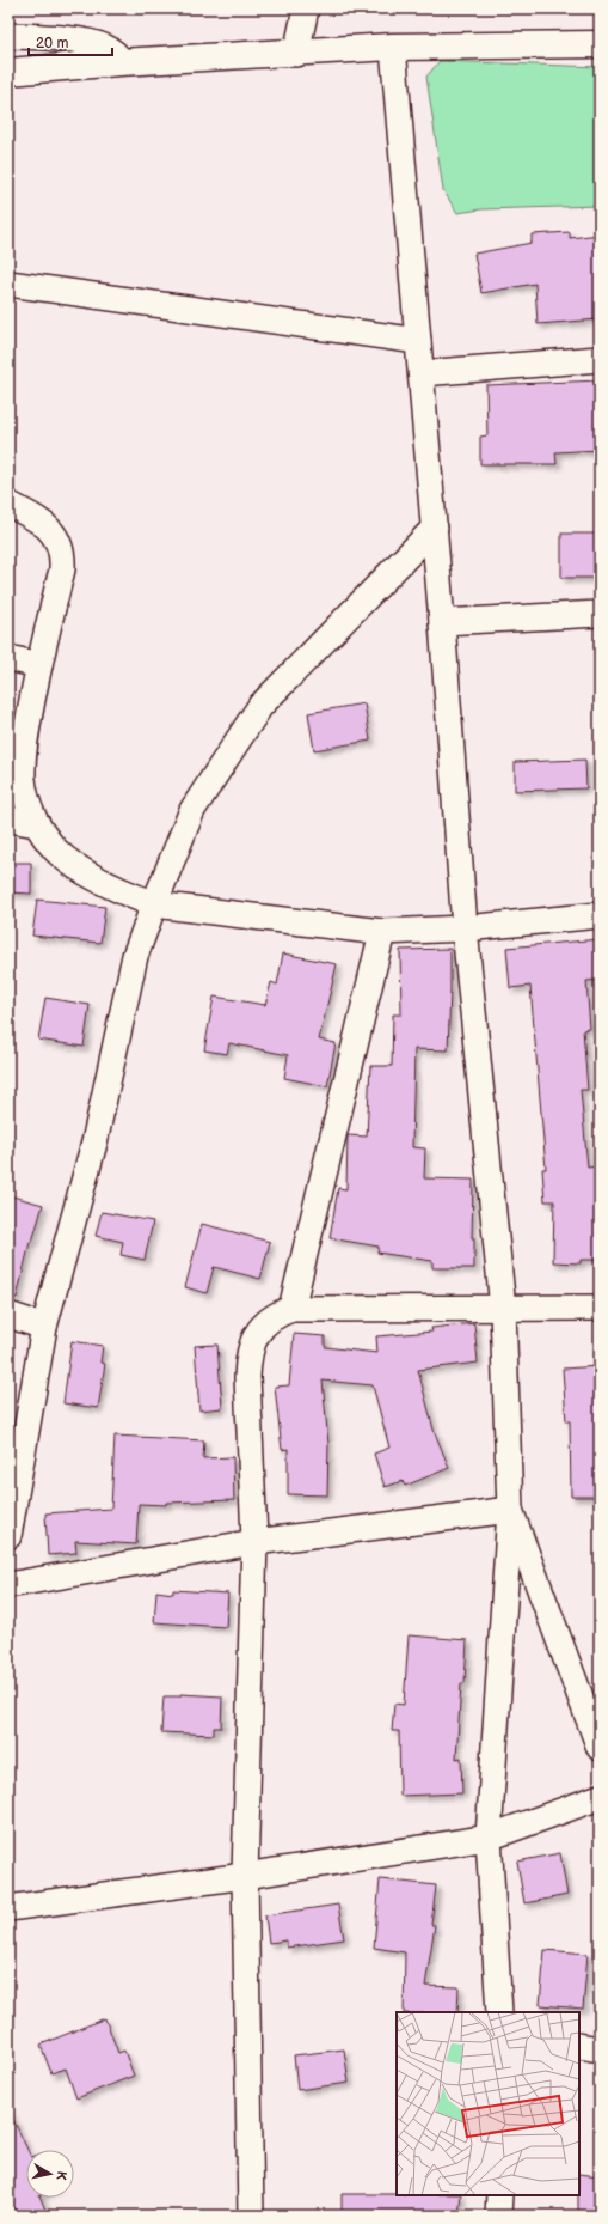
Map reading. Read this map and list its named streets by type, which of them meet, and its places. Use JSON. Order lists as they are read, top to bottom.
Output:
{
  "scale_bar": "20 m",
  "north": "right"
}
